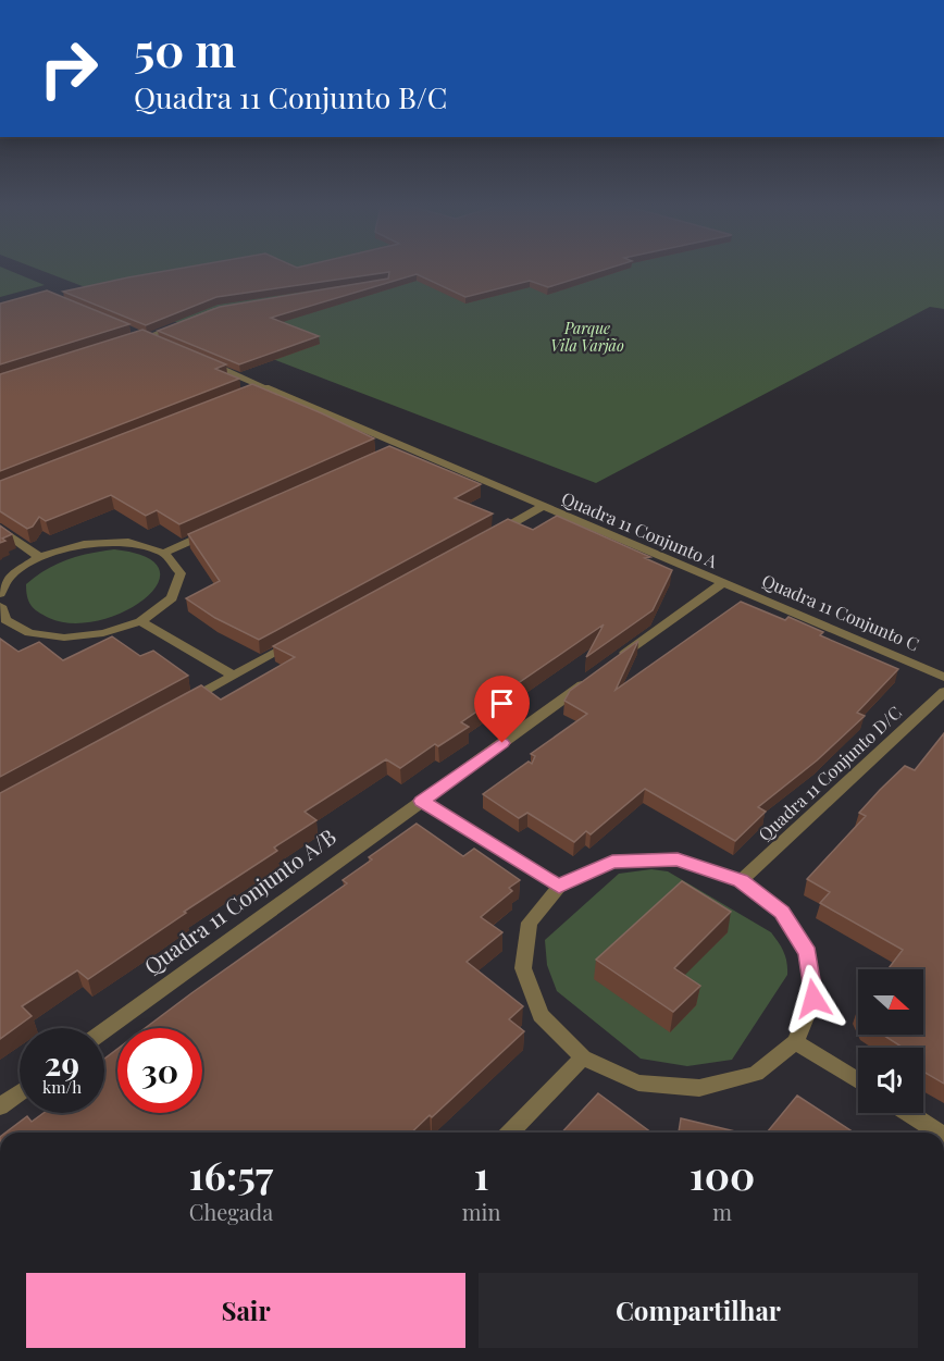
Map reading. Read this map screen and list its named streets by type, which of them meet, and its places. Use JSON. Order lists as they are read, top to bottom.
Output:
{
  "streets": {
    "street": [
      "Quadra 11 Conjunto A",
      "Quadra 11 Conjunto C",
      "Quadra 11 Conjunto D/C",
      "Quadra 11 Conjunto A/B"
    ]
  },
  "crossings": [
    ["Quadra 11 Conjunto A", "Quadra 11 Conjunto C"]
  ],
  "parks": ["Parque Vila Varjão"],
  "north": "right",
  "page": {
    "turn": ["50 m", "Quadra 11 Conjunto B/C"],
    "speed": "29 km/h",
    "limit": "30",
    "eta": [
      "16:57",
      "Chegada",
      "1",
      "min",
      "100",
      "m"
    ],
    "buttons": ["Sair", "Compartilhar"]
  }
}
